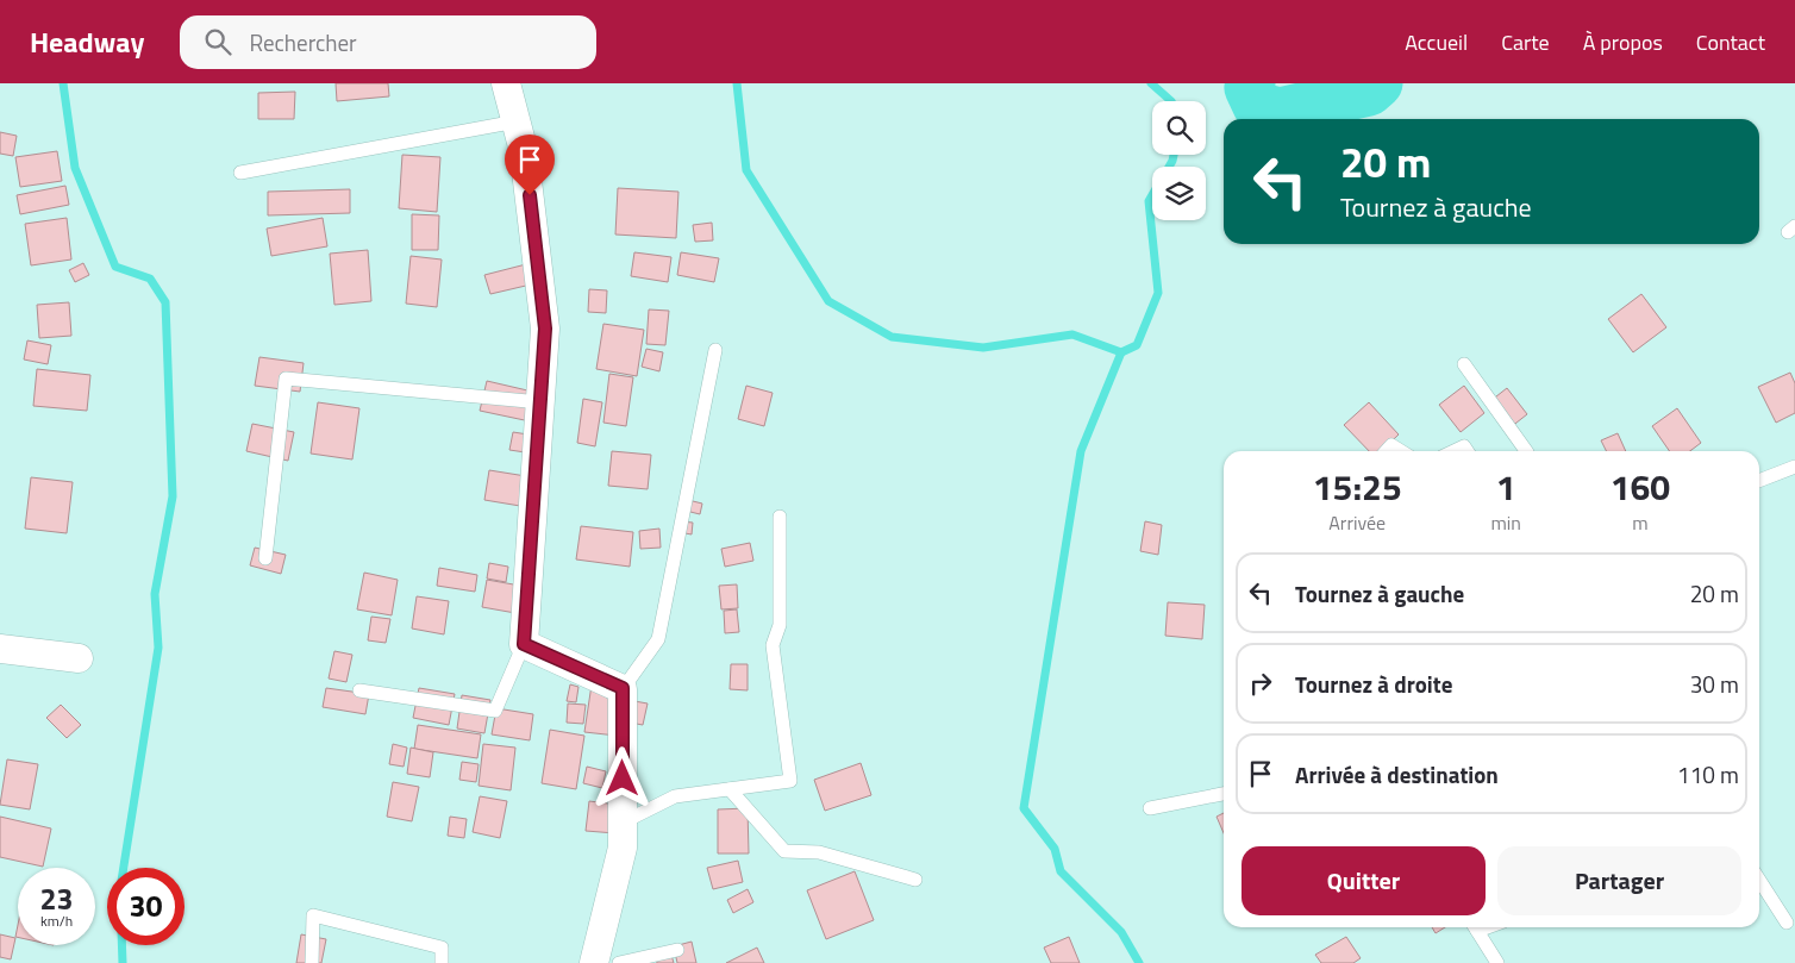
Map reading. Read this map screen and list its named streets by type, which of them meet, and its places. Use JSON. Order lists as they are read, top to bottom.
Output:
{
  "page": {
    "header": "Headway",
    "search": "Rechercher",
    "nav": [
      "Accueil",
      "Carte",
      "À propos",
      "Contact"
    ],
    "turn": ["20 m", "Tournez à gauche"],
    "eta": [
      "15:25",
      "Arrivée",
      "1",
      "min",
      "160",
      "m"
    ],
    "list": [
      {
        "name": "Tournez à gauche",
        "value": "20 m"
      },
      {
        "name": "Tournez à droite",
        "value": "30 m"
      },
      {
        "name": "Arrivée à destination",
        "value": "110 m"
      }
    ],
    "buttons": ["Quitter", "Partager"],
    "speed": "23 km/h",
    "limit": "30"
  }
}
